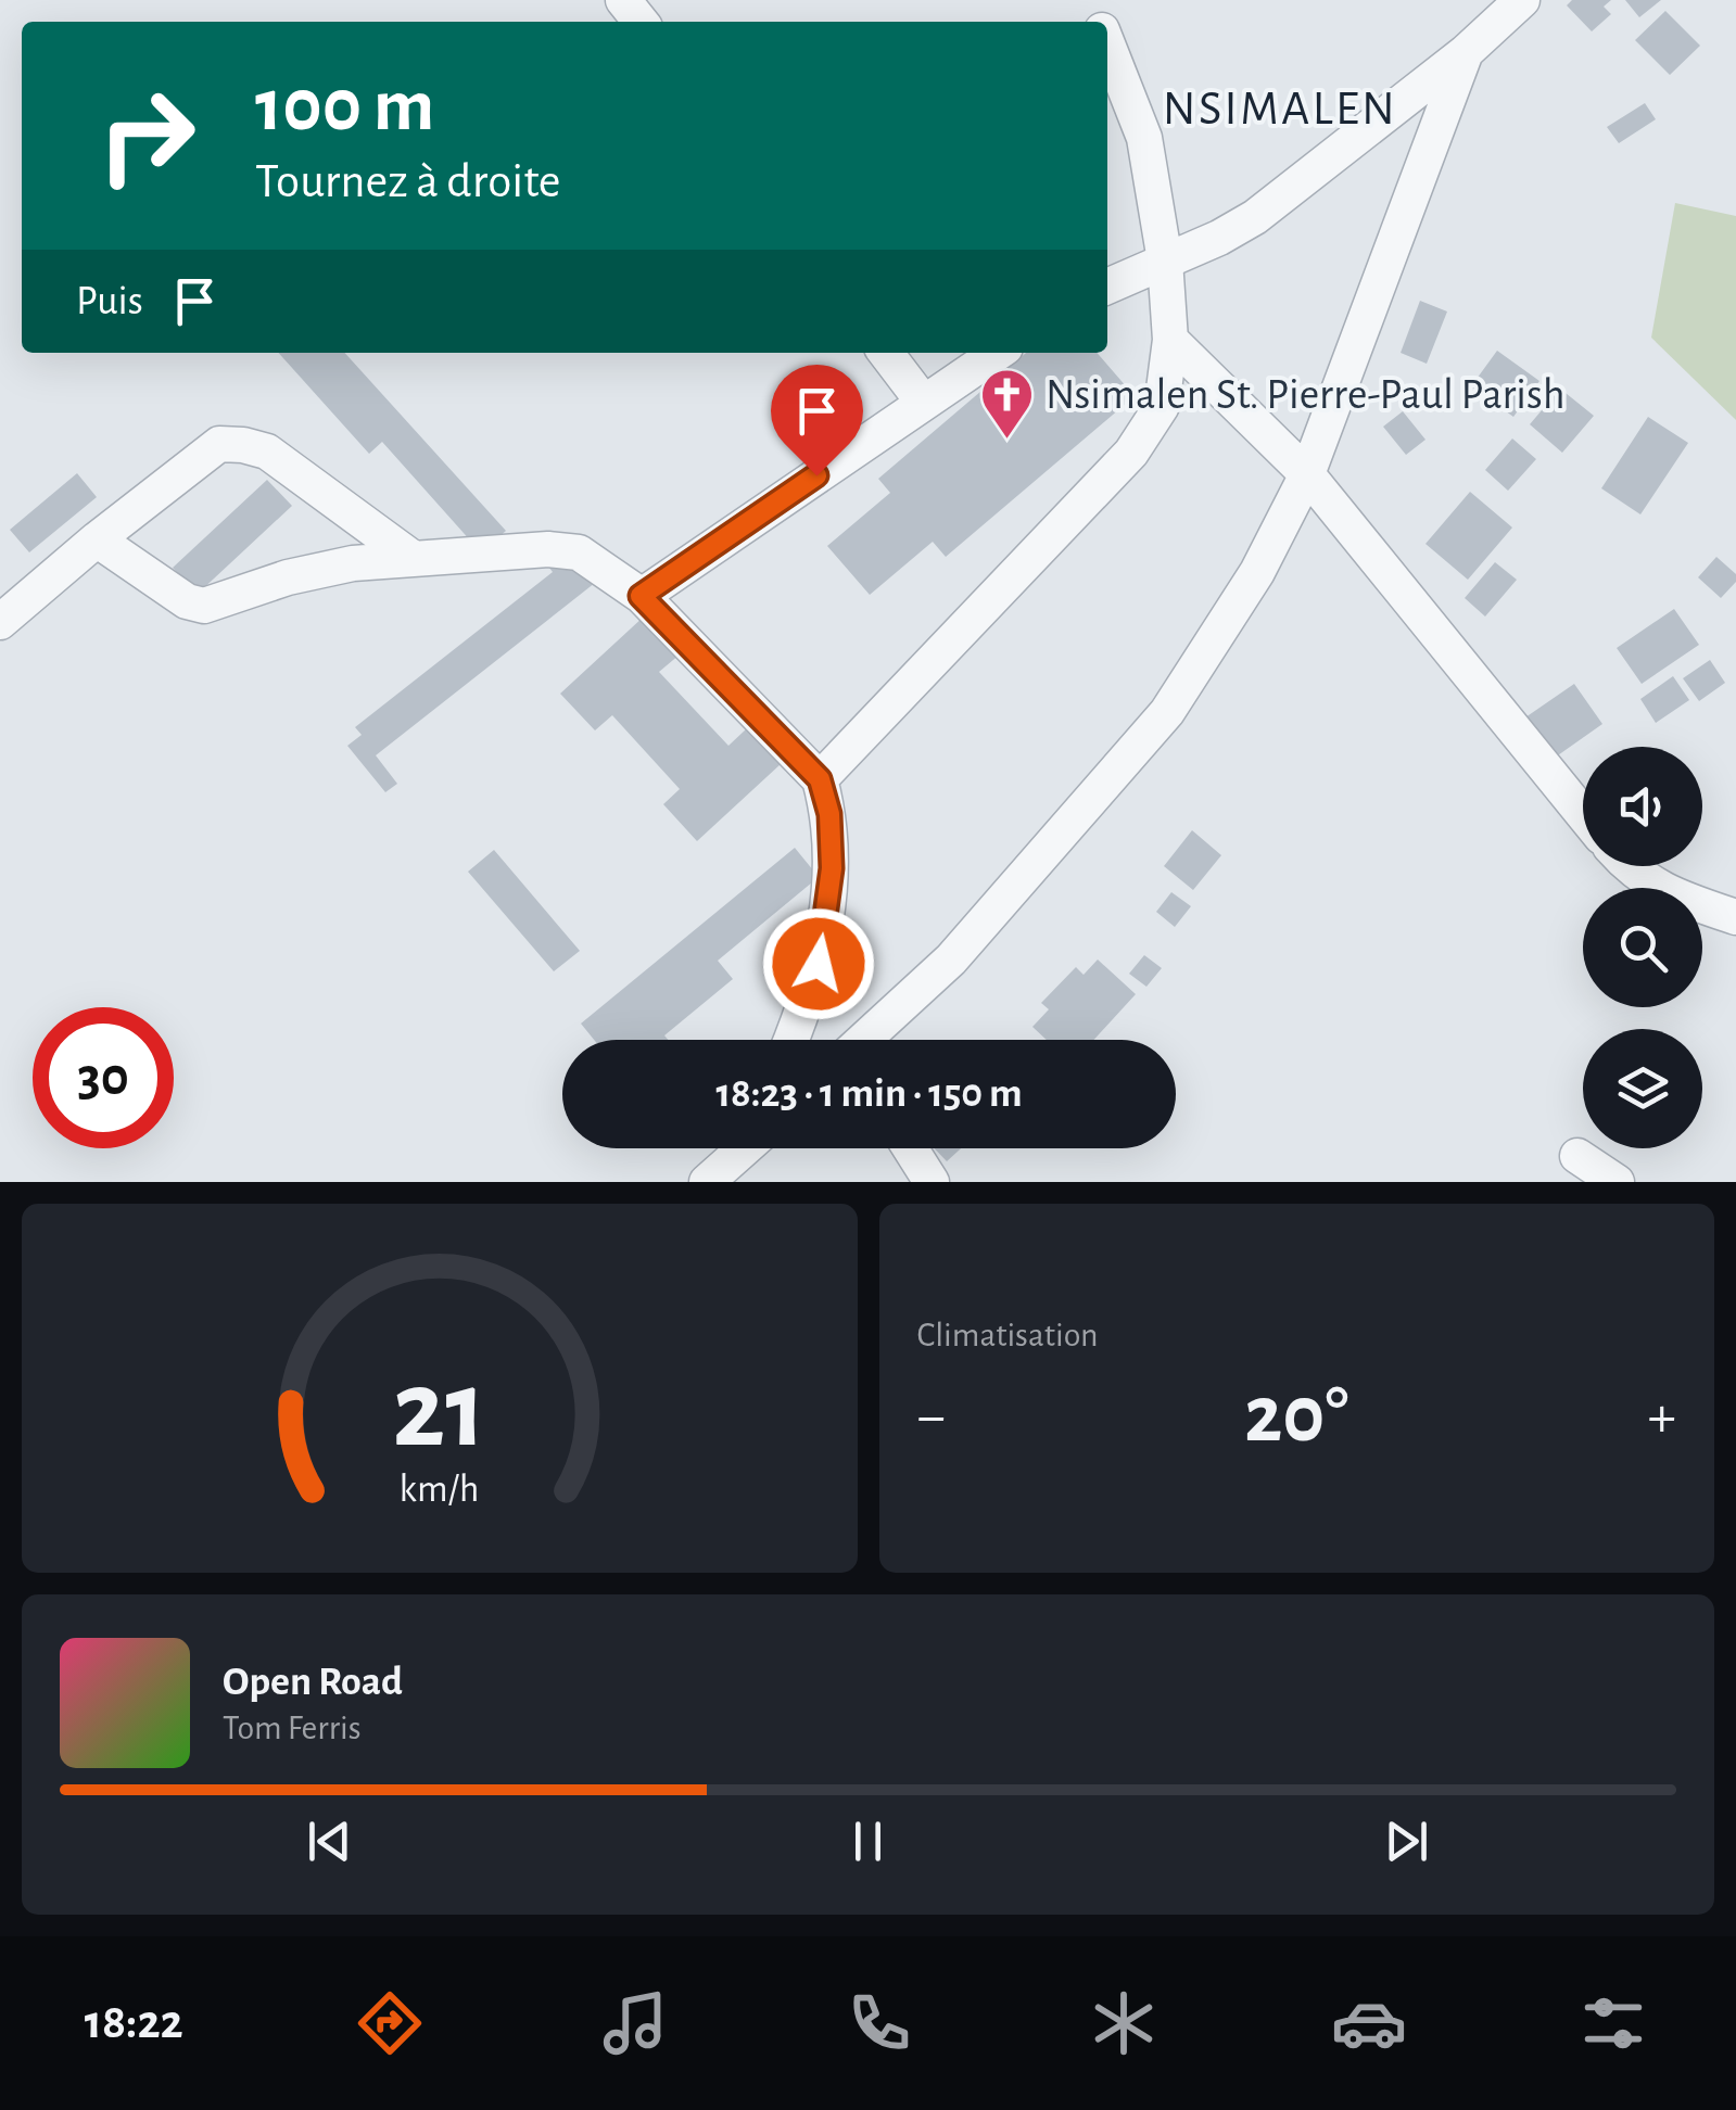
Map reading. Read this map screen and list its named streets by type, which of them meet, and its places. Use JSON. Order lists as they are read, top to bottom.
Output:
{
  "districts": ["NSIMALEN"],
  "places": {
    "church": ["Nsimalen St. Pierre-Paul Parish"]
  },
  "page": {
    "turn": ["100 m", "Tournez à droite"],
    "then": "Puis",
    "limit": "30",
    "trip": "18:23 · 1 min · 150 m",
    "tile": "Climatisation",
    "heat": ["−", "20°", "+"],
    "song": ["Open Road", "Tom Ferris"],
    "tabs": "18:22",
    "gauge": ["21", "km/h"]
  }
}
